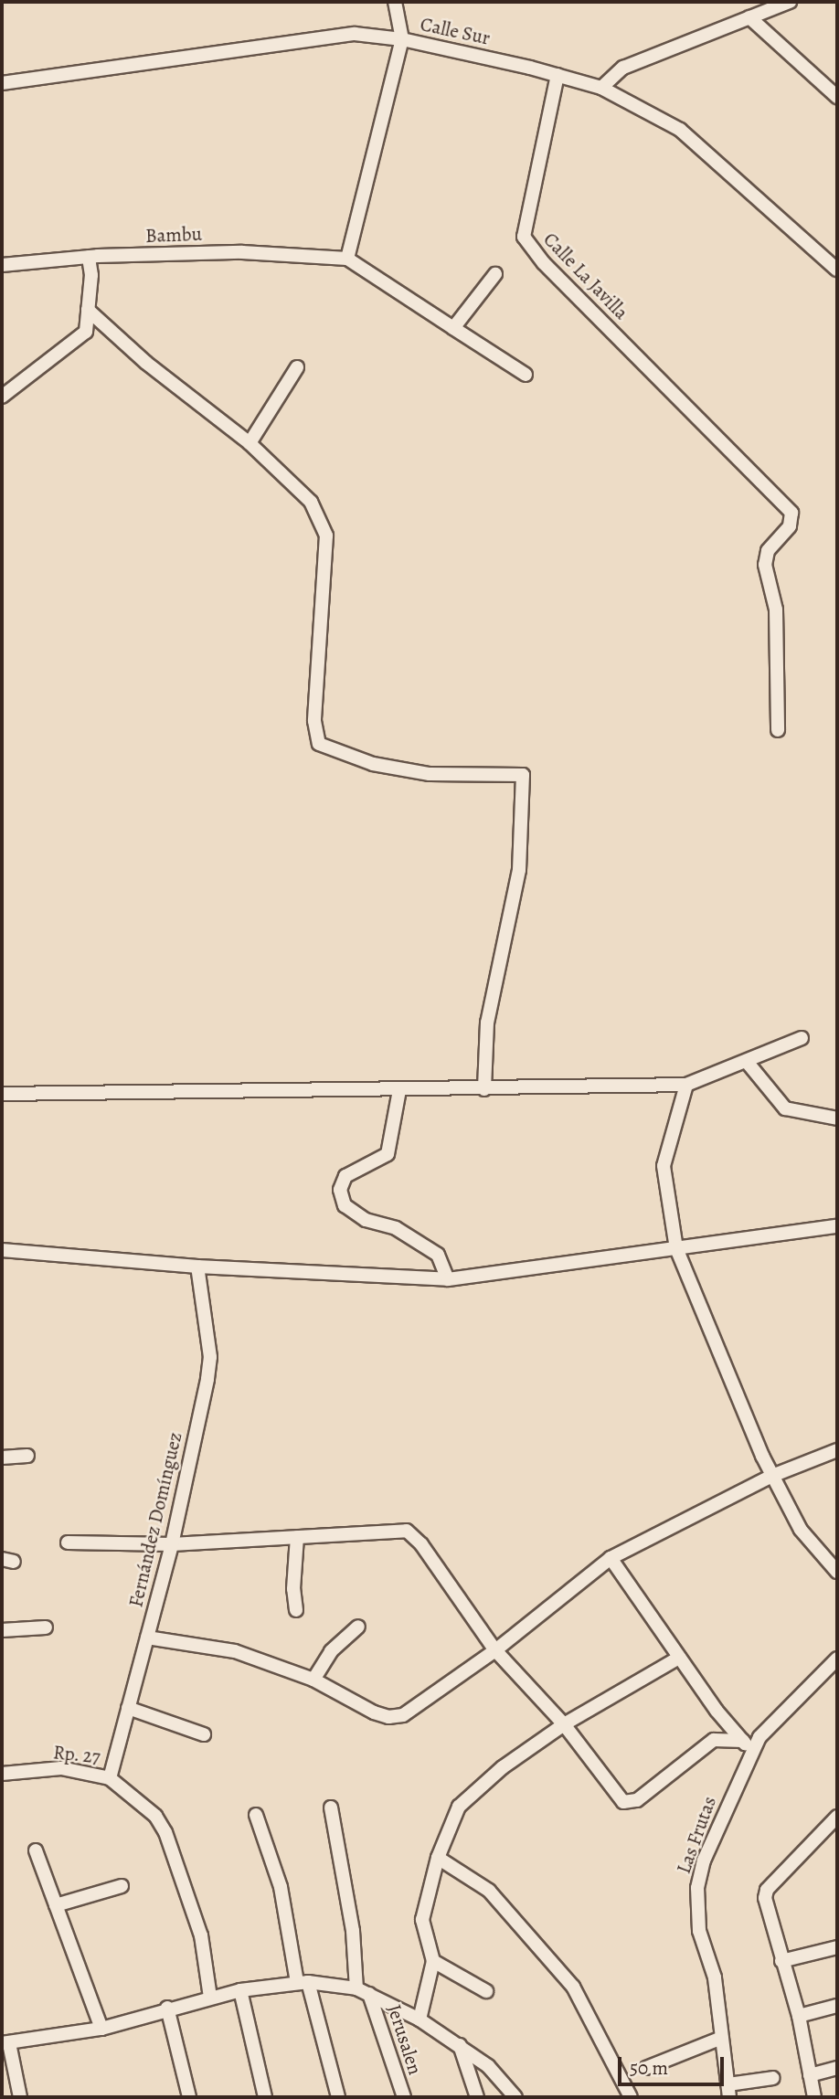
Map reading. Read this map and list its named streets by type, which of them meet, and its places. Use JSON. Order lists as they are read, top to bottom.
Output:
{
  "streets": {
    "street": [
      "Calle Sur",
      "Bambu",
      "Calle La Javilla",
      "Fernández Domínguez",
      "Rp. 27",
      "Las Frutas",
      "Jerusalen"
    ]
  },
  "crossings": [
    ["Calle Sur", "Calle La Javilla"],
    ["Fernández Domínguez", "Rp. 27"]
  ],
  "scale_bar": "50 m"
}
